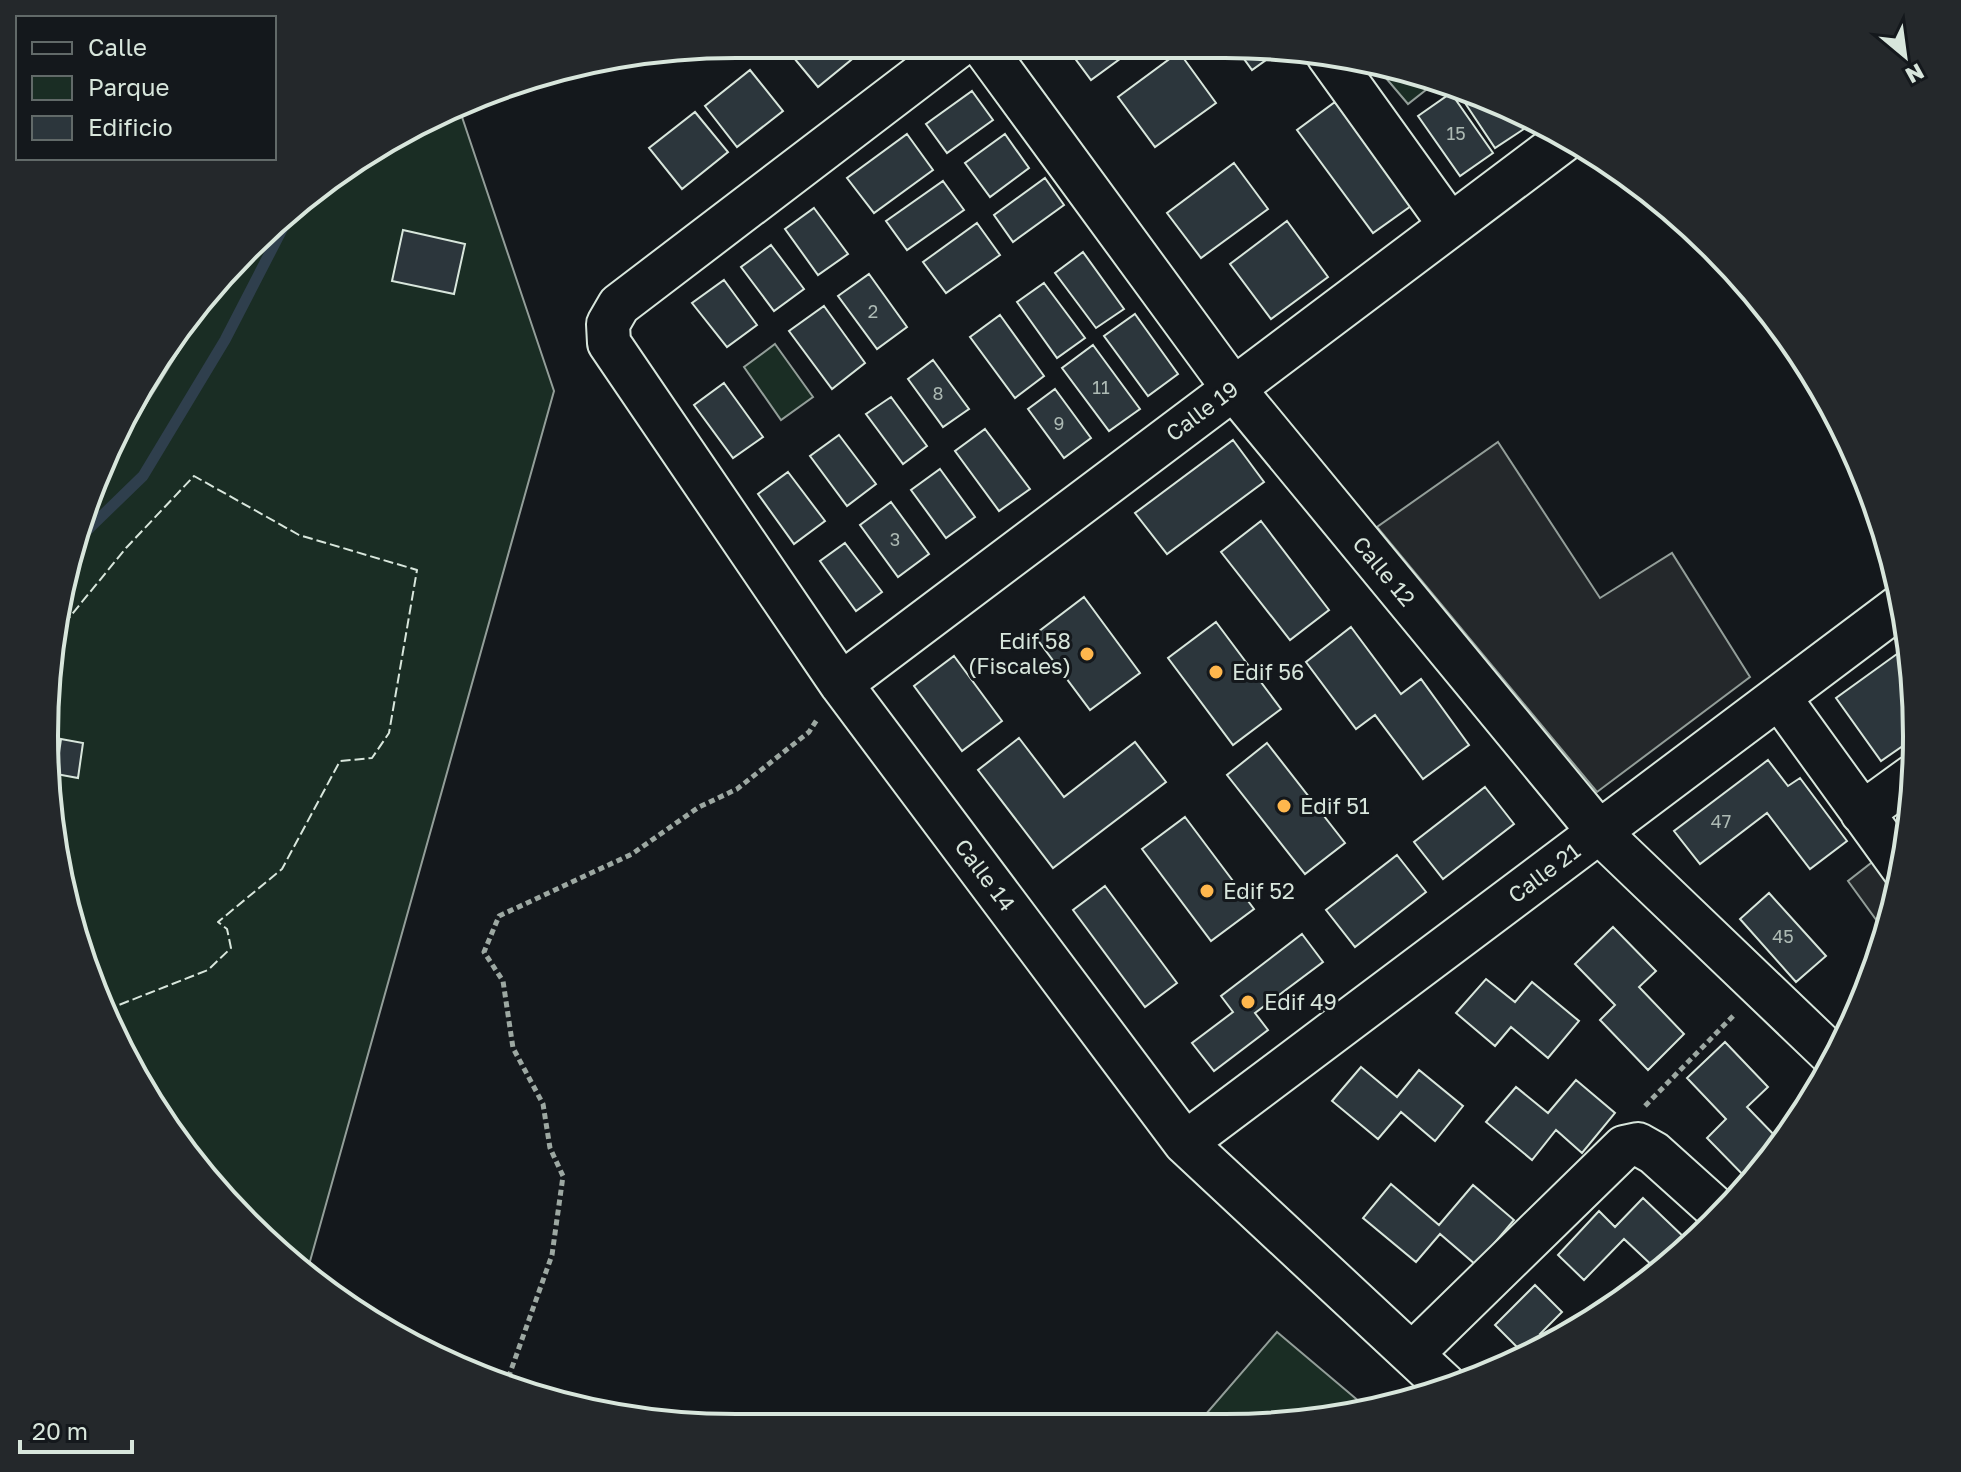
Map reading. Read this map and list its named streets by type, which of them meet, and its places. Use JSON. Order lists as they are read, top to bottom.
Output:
{
  "streets": {
    "street": [
      "Calle 19",
      "Calle 12",
      "Calle 21",
      "Calle 14"
    ]
  },
  "crossings": [
    ["Calle 19", "Calle 12"],
    ["Calle 19", "Calle 14"],
    ["Calle 12", "Calle 21"],
    ["Calle 21", "Calle 14"]
  ],
  "places": [
    "Edif 58 (Fiscales)",
    "Edif 56",
    "Edif 51",
    "Edif 52",
    "Edif 49"
  ],
  "house_numbers": [
    "15",
    "2",
    "11",
    "8",
    "9",
    "3",
    "47",
    "45"
  ],
  "legend": ["Calle", "Parque", "Edificio"],
  "scale_bar": "20 m",
  "north": "bottom right"
}
